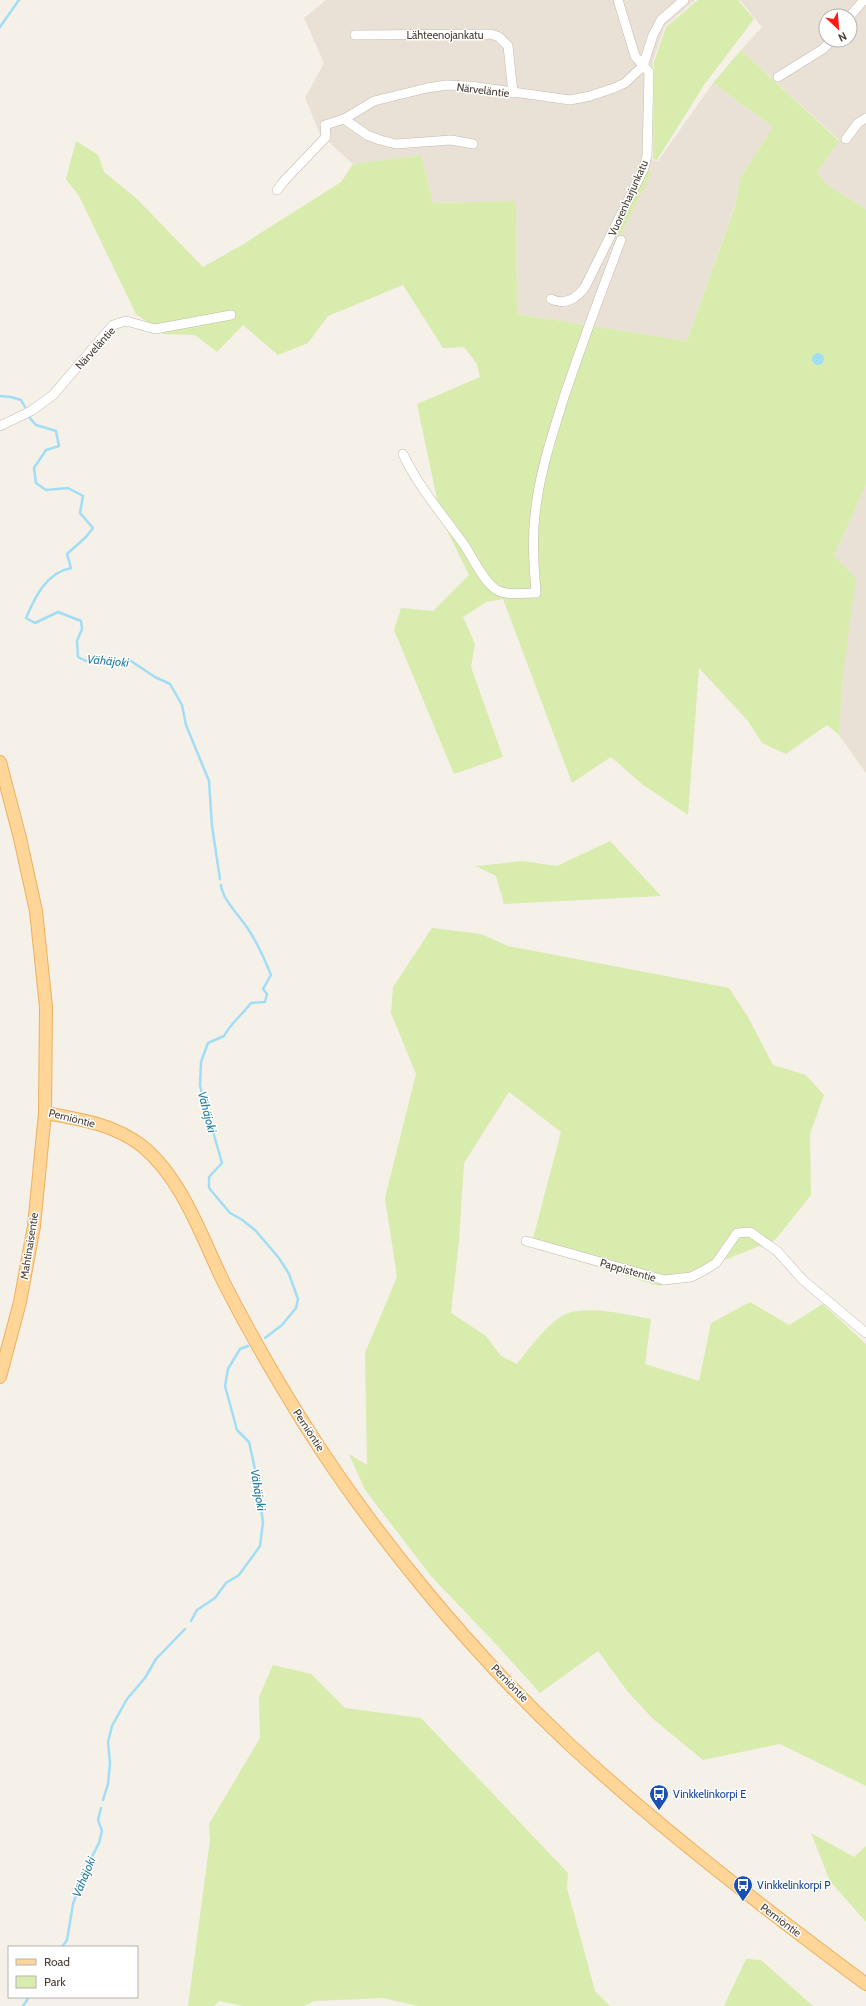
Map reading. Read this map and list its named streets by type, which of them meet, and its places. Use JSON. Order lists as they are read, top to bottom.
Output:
{
  "streets": {
    "main road": ["Perniöntie", "Mahtinaisentie"],
    "street": [
      "Lähteenojankatu",
      "Närveläntie",
      "Vuorenharjunkatu",
      "Pappistentie"
    ]
  },
  "crossings": [
    ["Lähteenojankatu", "Närveläntie"],
    ["Närveläntie", "Vuorenharjunkatu"],
    ["Perniöntie", "Mahtinaisentie"]
  ],
  "water": ["Vähäjoki"],
  "places": {
    "bus stop": ["Vinkkelinkorpi E", "Vinkkelinkorpi P"]
  },
  "legend": ["Road", "Park"],
  "north": "bottom right"
}
